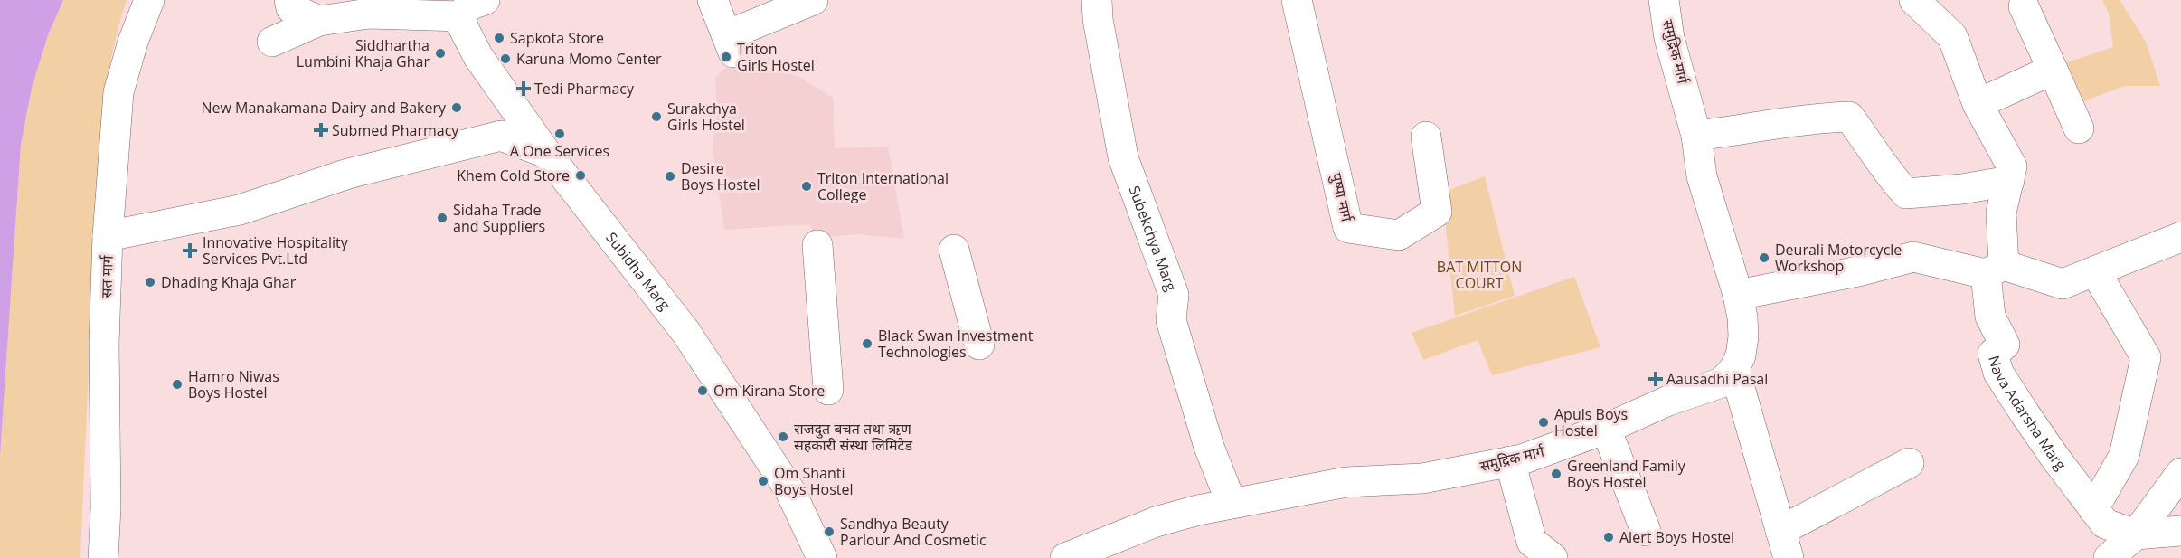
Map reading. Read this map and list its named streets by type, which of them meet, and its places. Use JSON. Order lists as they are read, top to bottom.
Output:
{
  "streets": {
    "street": [
      "समुद्रिक मार्ग",
      "पुष्पा मार्ग",
      "Subekchya Marg",
      "Subidha Marg",
      "सत मार्ग",
      "Nava Adarsha Marg"
    ]
  },
  "crossings": [
    ["समुद्रिक मार्ग", "Subekchya Marg"]
  ],
  "parks": ["BAT MITTON COURT"],
  "places": {
    "other": [
      "Sapkota Store",
      "Siddhartha Lumbini Khaja Ghar",
      "Triton Girls Hostel",
      "Karuna Momo Center",
      "New Manakamana Dairy and Bakery",
      "Surakchya Girls Hostel",
      "A One Services",
      "Khem Cold Store",
      "Desire Boys Hostel",
      "Triton International College",
      "Sidaha Trade and Suppliers",
      "Deurali Motorcycle Workshop",
      "Dhading Khaja Ghar",
      "Black Swan Investment Technologies",
      "Hamro Niwas Boys Hostel",
      "Om Kirana Store",
      "Apuls Boys Hostel",
      "राजदुत बचत तथा ऋण सहकारी संस्था लिमिटेड",
      "Greenland Family Boys Hostel",
      "Om Shanti Boys Hostel",
      "Sandhya Beauty Parlour And Cosmetic",
      "Alert Boys Hostel"
    ],
    "health": [
      "Tedi Pharmacy",
      "Submed Pharmacy",
      "Innovative Hospitality Services Pvt.Ltd",
      "Aausadhi Pasal"
    ]
  }
}
